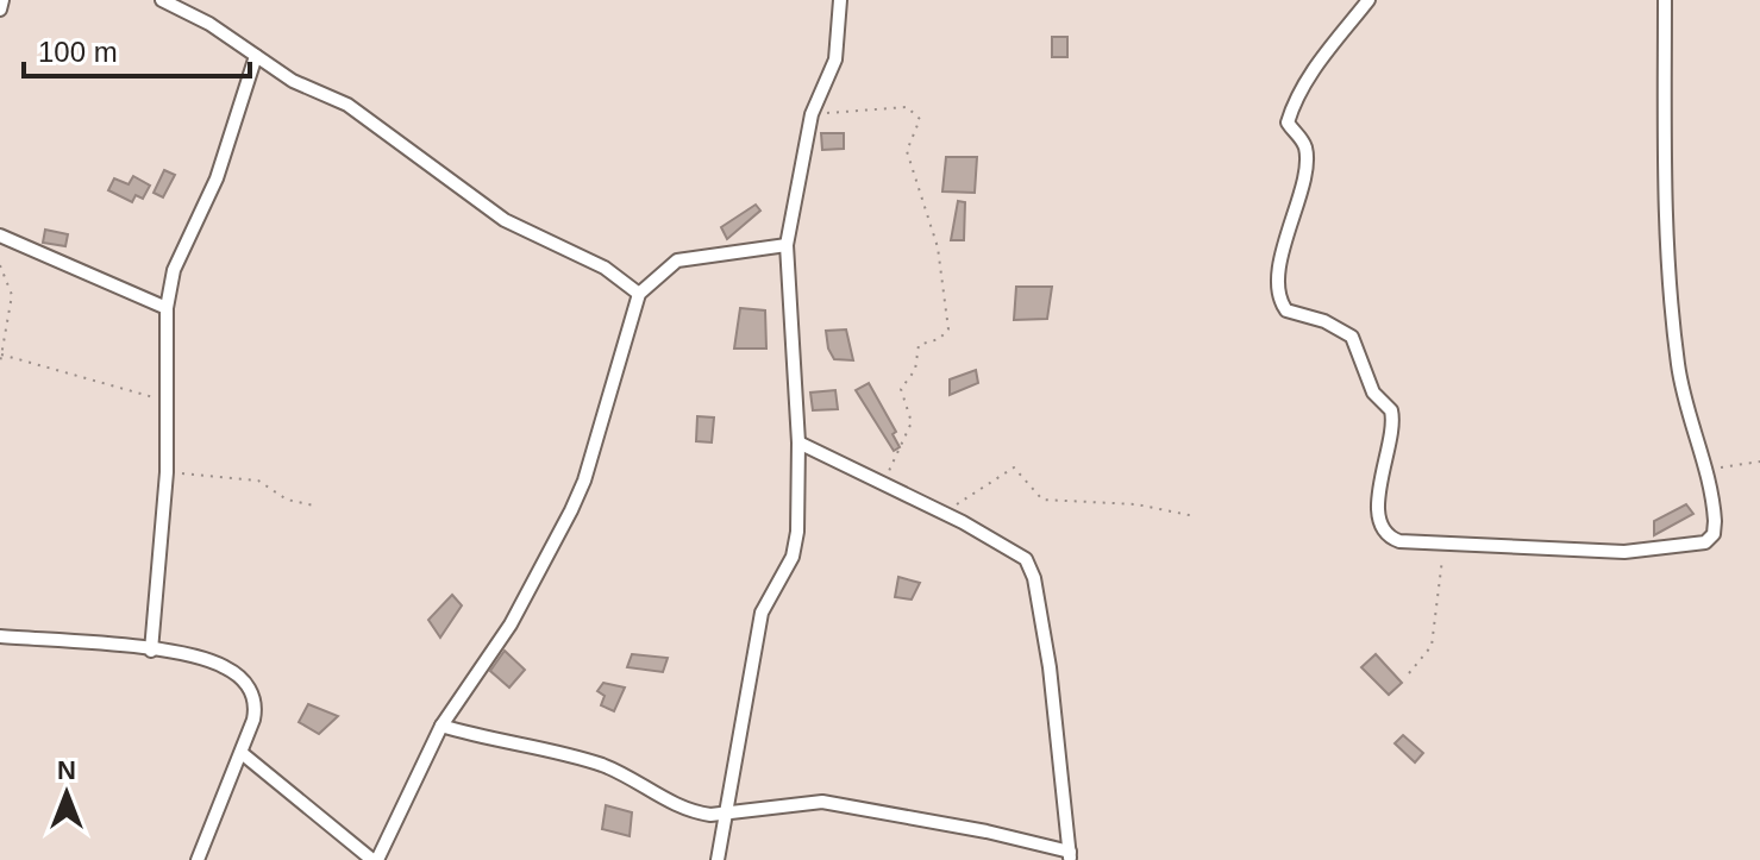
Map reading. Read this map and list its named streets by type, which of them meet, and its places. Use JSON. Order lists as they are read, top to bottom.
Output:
{
  "scale_bar": "100 m",
  "north": "top"
}
